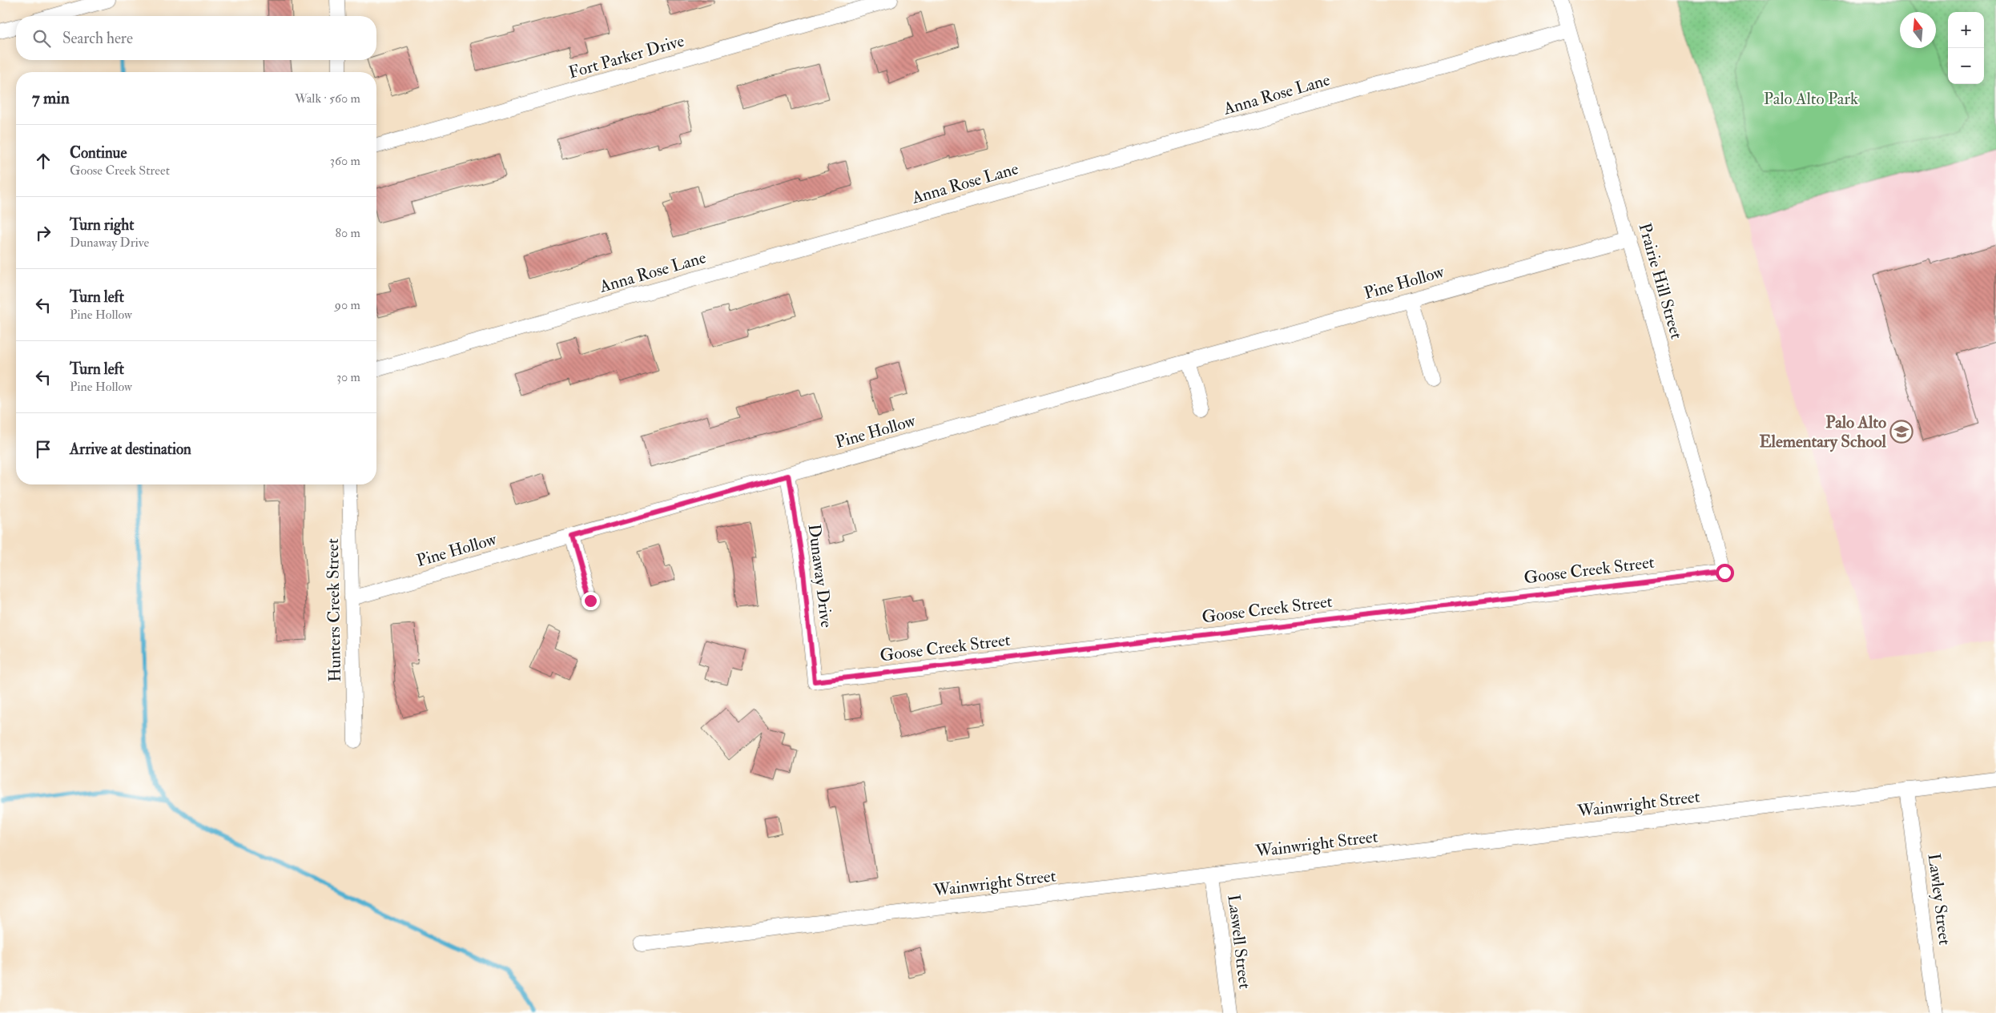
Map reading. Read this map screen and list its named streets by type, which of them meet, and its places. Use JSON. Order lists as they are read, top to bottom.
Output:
{
  "streets": {
    "street": [
      "Fort Parker Drive",
      "Anna Rose Lane",
      "Prairie Hill Street",
      "Pine Hollow",
      "Goose Creek Street",
      "Dunaway Drive",
      "Hunters Creek Street",
      "Wainwright Street",
      "Lawley Street",
      "Laswell Street"
    ]
  },
  "crossings": [
    ["Anna Rose Lane", "Prairie Hill Street"],
    ["Prairie Hill Street", "Pine Hollow"],
    ["Prairie Hill Street", "Goose Creek Street"],
    ["Pine Hollow", "Dunaway Drive"],
    ["Pine Hollow", "Hunters Creek Street"],
    ["Goose Creek Street", "Dunaway Drive"],
    ["Wainwright Street", "Lawley Street"],
    ["Wainwright Street", "Laswell Street"]
  ],
  "parks": ["Palo Alto Park"],
  "places": {
    "school or university": ["Palo Alto Elementary School"]
  },
  "north": "top",
  "page": {
    "map_buttons": ["+", "−"],
    "search": "Search here",
    "heading": ["7 min", "Walk · 560 m"],
    "list": [
      ["Continue", "Goose Creek Street", "360 m"],
      ["Turn right", "Dunaway Drive", "80 m"],
      ["Turn left", "Pine Hollow", "90 m"],
      ["Turn left", "Pine Hollow", "30 m"],
      "Arrive at destination"
    ]
  }
}
